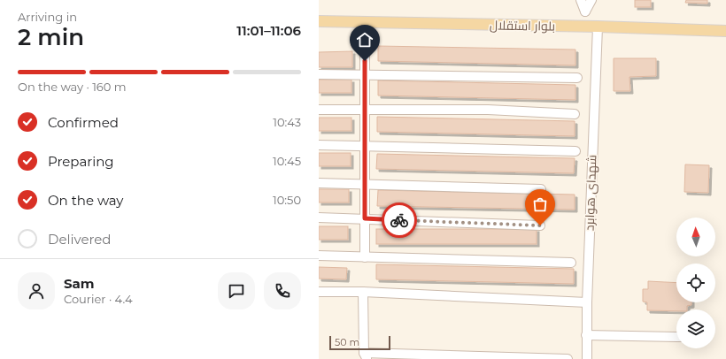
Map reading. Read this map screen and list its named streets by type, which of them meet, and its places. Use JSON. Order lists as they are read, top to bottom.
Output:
{
  "streets": {
    "main road": ["بلوار استقلال"],
    "street": ["شهدای هوابرد"]
  },
  "crossings": [
    ["بلوار استقلال", "شهدای هوابرد"]
  ],
  "scale_bar": "50 m",
  "north": "top",
  "page": {
    "heading": ["2 min", "Arriving in", "11:01–11:06"],
    "panel": ["Sam", "Courier · 4.4"],
    "bar": "On the way · 160 m",
    "list": [
      ["Confirmed", "10:43"],
      ["Preparing", "10:45"],
      ["On the way", "10:50"],
      "Delivered"
    ],
    "scale": "50 m"
  }
}
